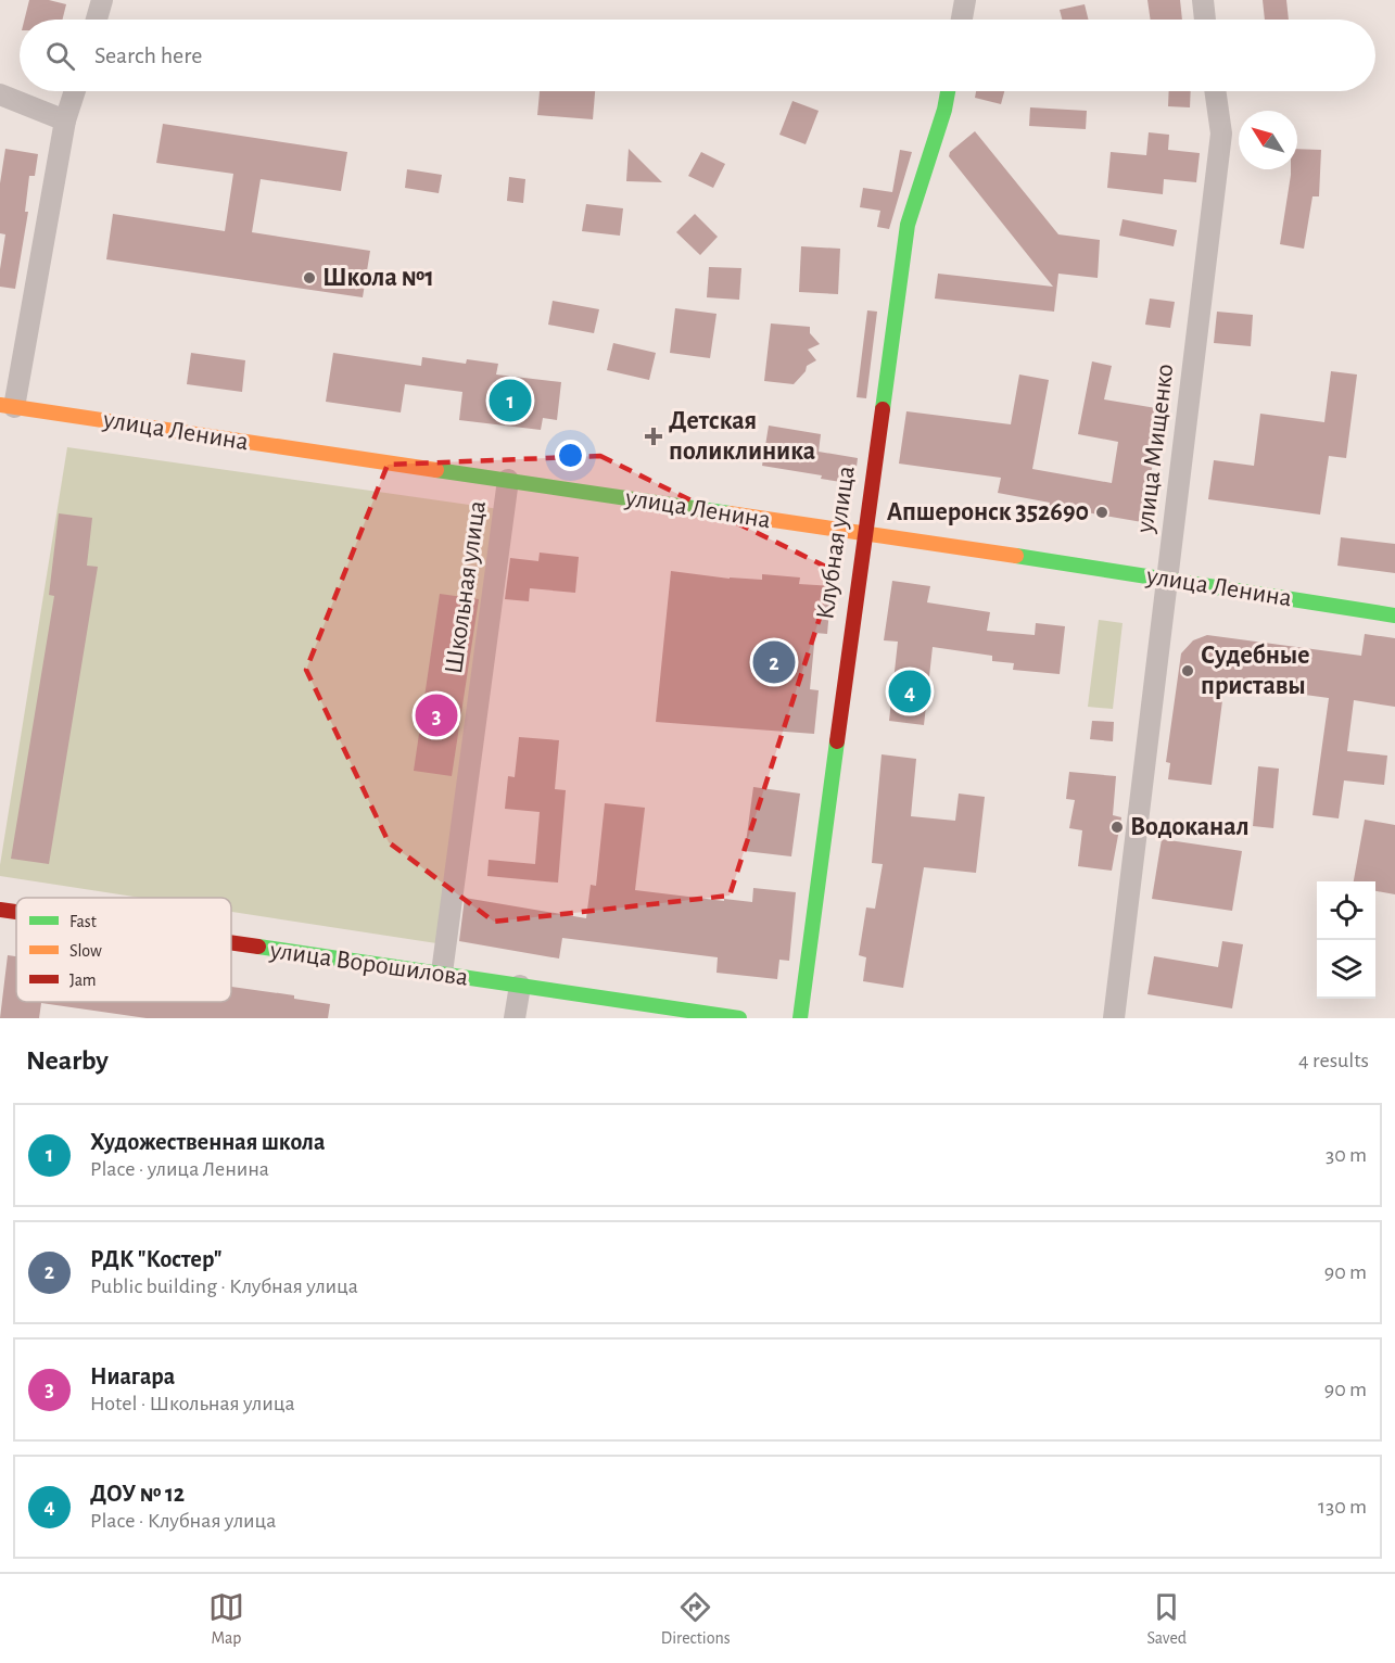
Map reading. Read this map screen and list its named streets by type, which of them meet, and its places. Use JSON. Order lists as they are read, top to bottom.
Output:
{
  "streets": {
    "main road": ["улица Ленина", "Клубная улица", "улица Ворошилова"],
    "street": ["улица Мищенко", "Школьная улица"]
  },
  "crossings": [
    ["улица Ленина", "улица Мищенко"],
    ["улица Ленина", "Клубная улица"],
    ["улица Ленина", "Школьная улица"],
    ["Школьная улица", "улица Ворошилова"]
  ],
  "places": {
    "other": [
      "Школа №1",
      "Апшеронск 352690",
      "Судебные приставы",
      "Водоканал"
    ],
    "health": ["Детская поликлиника"]
  },
  "legend": ["Fast", "Slow", "Jam"],
  "north": "top left",
  "page": {
    "search": "Search here",
    "pins": [
      "1",
      "2",
      "4",
      "3"
    ],
    "heading": ["Nearby", "4 results"],
    "list": [
      {
        "mark": "1",
        "name": "Художественная школа",
        "note": "Place · улица Ленина",
        "value": "30 m"
      },
      {
        "mark": "2",
        "name": "РДК \"Костер\"",
        "note": "Public building · Клубная улица",
        "value": "90 m"
      },
      {
        "mark": "3",
        "name": "Ниагара",
        "note": "Hotel · Школьная улица",
        "value": "90 m"
      },
      {
        "mark": "4",
        "name": "ДОУ № 12",
        "note": "Place · Клубная улица",
        "value": "130 m"
      }
    ],
    "nav": ["Map", "Directions", "Saved"]
  }
}
